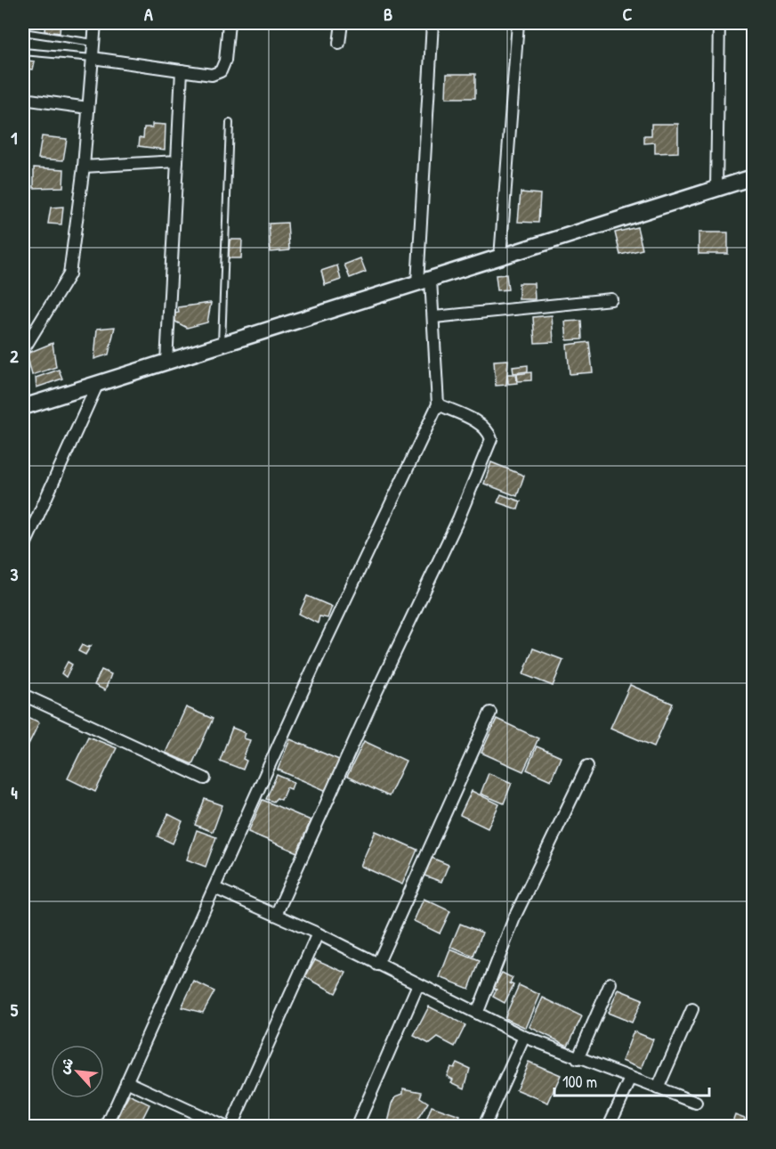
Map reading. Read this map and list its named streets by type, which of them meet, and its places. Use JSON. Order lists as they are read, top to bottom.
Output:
{
  "scale_bar": "100 m",
  "north": "top left",
  "grid": {
    "columns": ["A", "B", "C"],
    "rows": [
      "1",
      "2",
      "3",
      "4",
      "5"
    ]
  }
}
